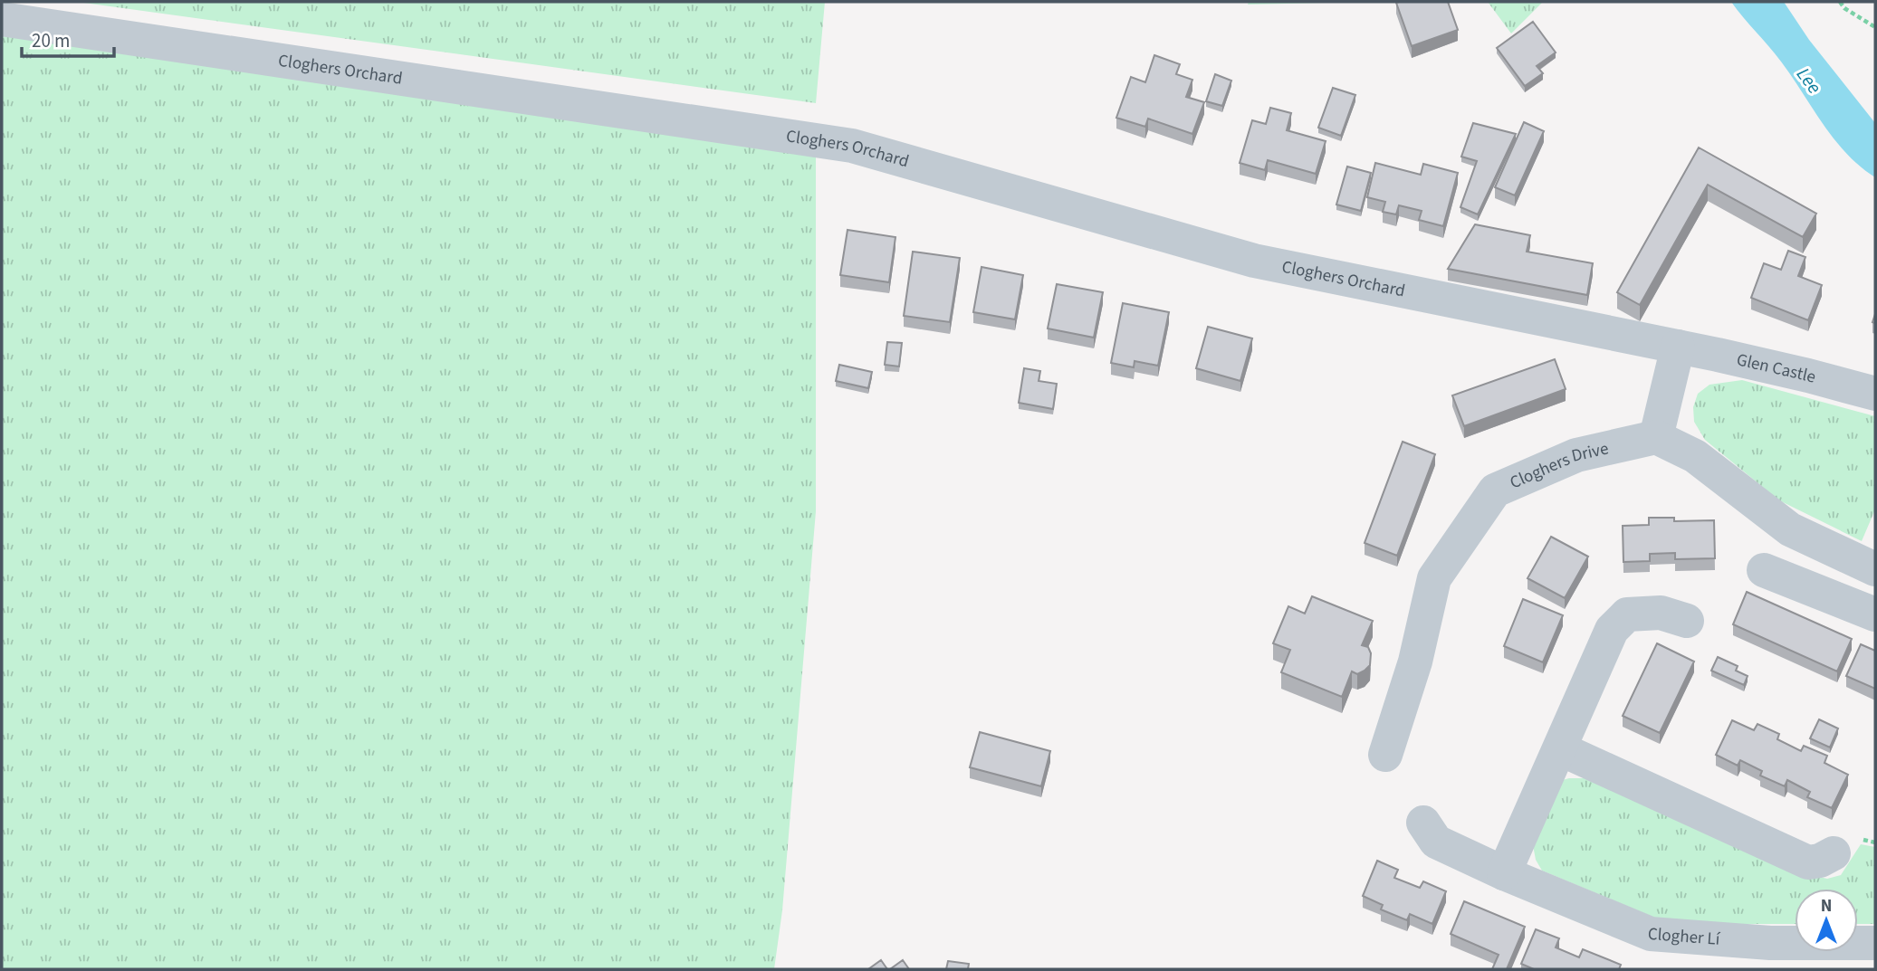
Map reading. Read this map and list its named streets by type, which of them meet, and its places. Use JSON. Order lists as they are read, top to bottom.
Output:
{
  "streets": {
    "street": [
      "Cloghers Orchard",
      "Glen Castle",
      "Cloghers Drive",
      "Clogher Lí"
    ]
  },
  "crossings": [
    ["Cloghers Orchard", "Glen Castle"]
  ],
  "water": ["Lee"],
  "scale_bar": "20 m",
  "north": "top"
}
